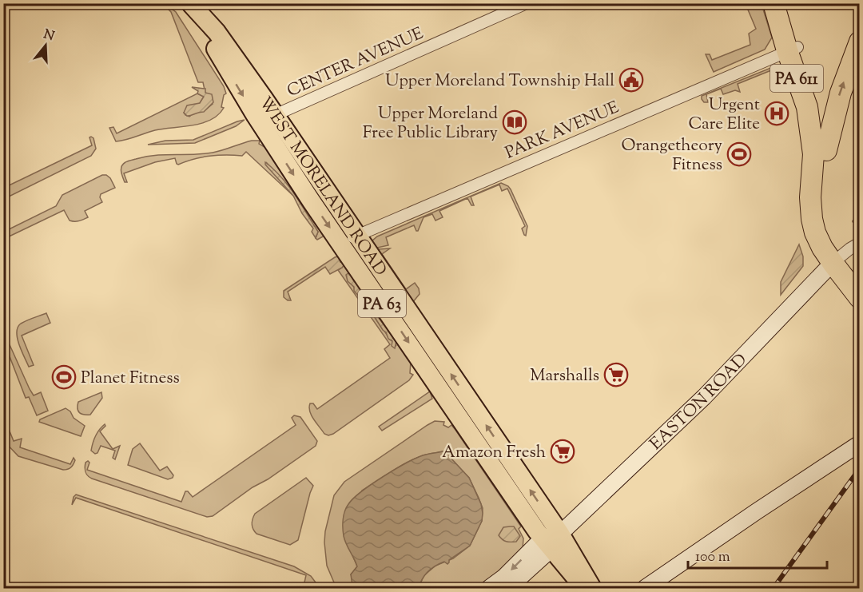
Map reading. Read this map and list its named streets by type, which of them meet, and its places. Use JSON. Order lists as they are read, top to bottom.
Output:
{
  "streets": {
    "highway": ["PA 611"],
    "main road": ["WEST MORELAND ROAD", "PA 63", "EASTON ROAD"],
    "street": ["CENTER AVENUE", "PARK AVENUE"]
  },
  "crossings": [
    ["CENTER AVENUE", "WEST MORELAND ROAD"],
    ["PA 611", "PARK AVENUE"],
    ["PA 611", "EASTON ROAD"],
    ["PARK AVENUE", "WEST MORELAND ROAD"],
    ["WEST MORELAND ROAD", "EASTON ROAD"]
  ],
  "places": {
    "public building": ["Upper Moreland Township Hall"],
    "hospital": ["Urgent Care Elite"],
    "library": ["Upper Moreland Free Public Library"],
    "sports": ["Orangetheory Fitness", "Planet Fitness"],
    "supermarket": ["Marshalls", "Amazon Fresh"]
  },
  "scale_bar": "100 m",
  "north": "top"
}
